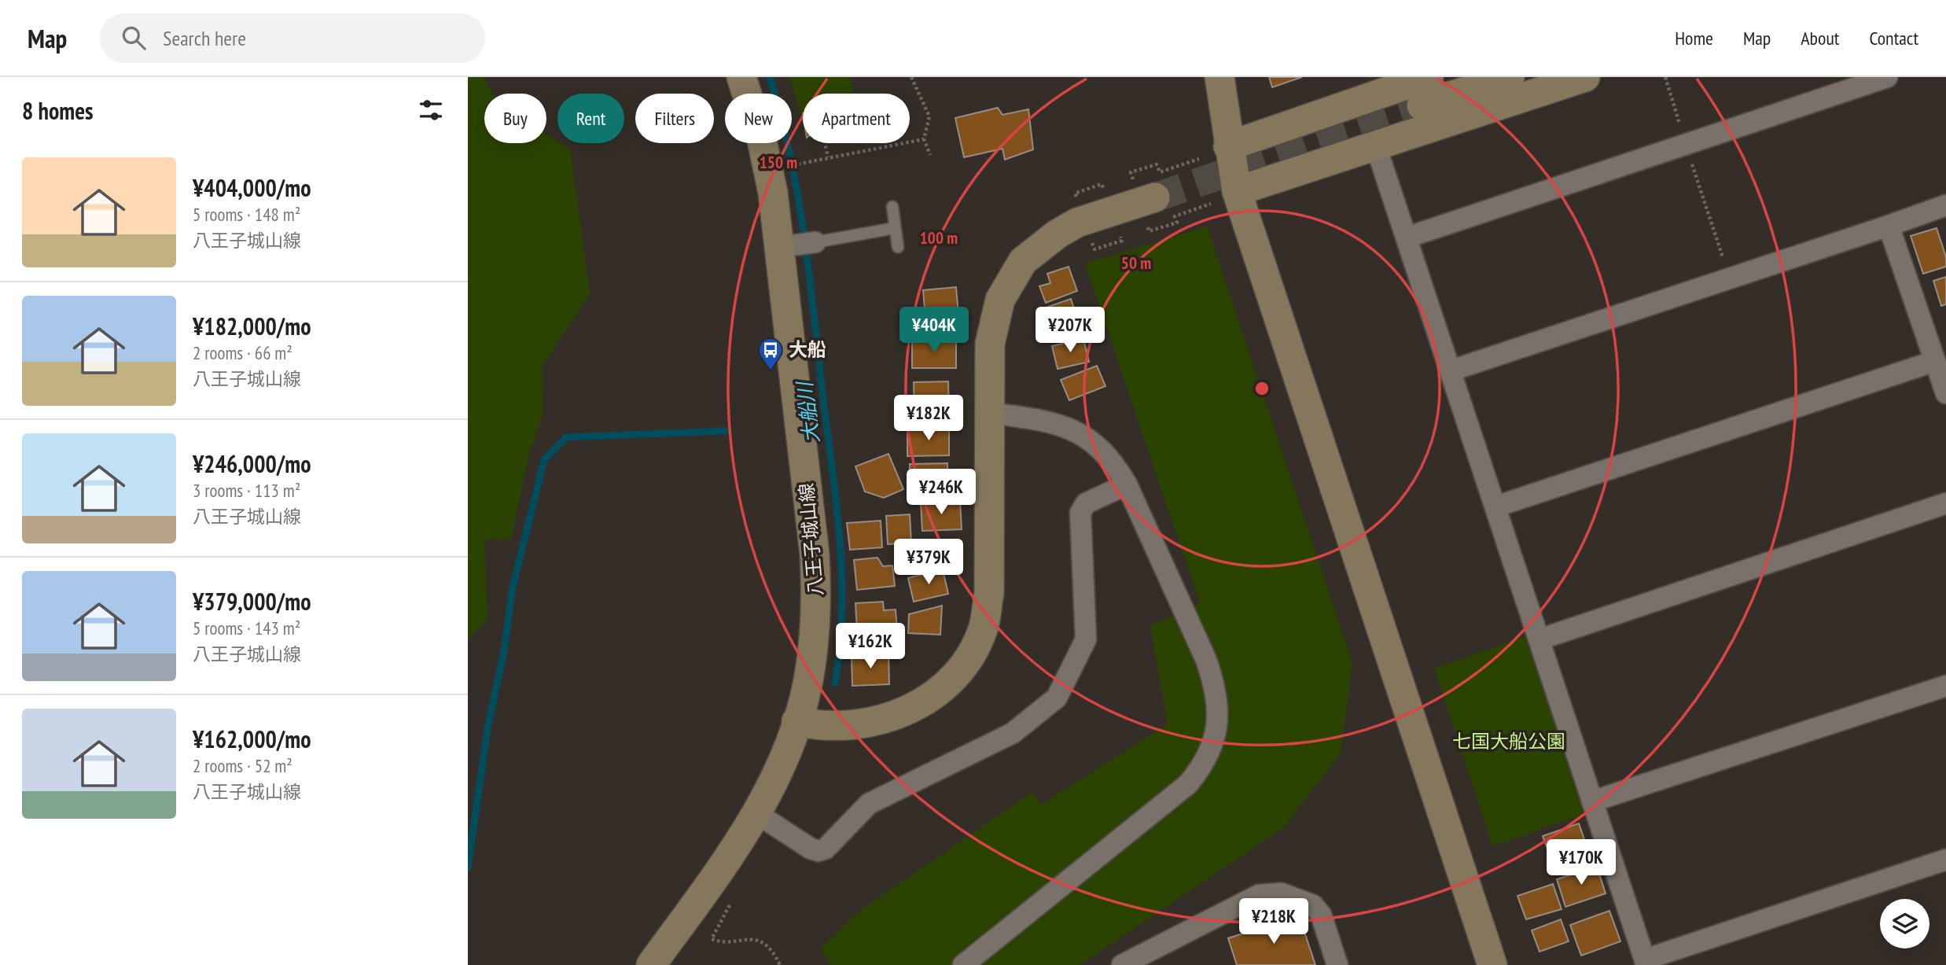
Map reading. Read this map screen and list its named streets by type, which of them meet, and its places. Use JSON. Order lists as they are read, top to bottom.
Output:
{
  "streets": {
    "street": ["八王子城山線"]
  },
  "water": ["大船川"],
  "parks": ["七国大船公園"],
  "places": {
    "bus stop": ["大船"]
  },
  "page": {
    "header": "Map",
    "search": "Search here",
    "nav": [
      "Home",
      "Map",
      "About",
      "Contact"
    ],
    "heading": "8 homes",
    "chip": [
      "Buy",
      "Rent",
      "Filters",
      "New",
      "Apartment"
    ],
    "list": [
      {
        "name": "¥404,000/mo",
        "note": "5 rooms · 148 m² · 八王子城山線"
      },
      {
        "name": "¥182,000/mo",
        "note": "2 rooms · 66 m² · 八王子城山線"
      },
      {
        "name": "¥246,000/mo",
        "note": "3 rooms · 113 m² · 八王子城山線"
      },
      {
        "name": "¥379,000/mo",
        "note": "5 rooms · 143 m² · 八王子城山線"
      },
      {
        "name": "¥162,000/mo",
        "note": "2 rooms · 52 m² · 八王子城山線"
      }
    ],
    "price": [
      "¥404K",
      "¥207K",
      "¥182K",
      "¥246K",
      "¥379K",
      "¥162K",
      "¥170K",
      "¥218K"
    ]
  },
  "rings": ["150 m", "100 m", "50 m"]
}
